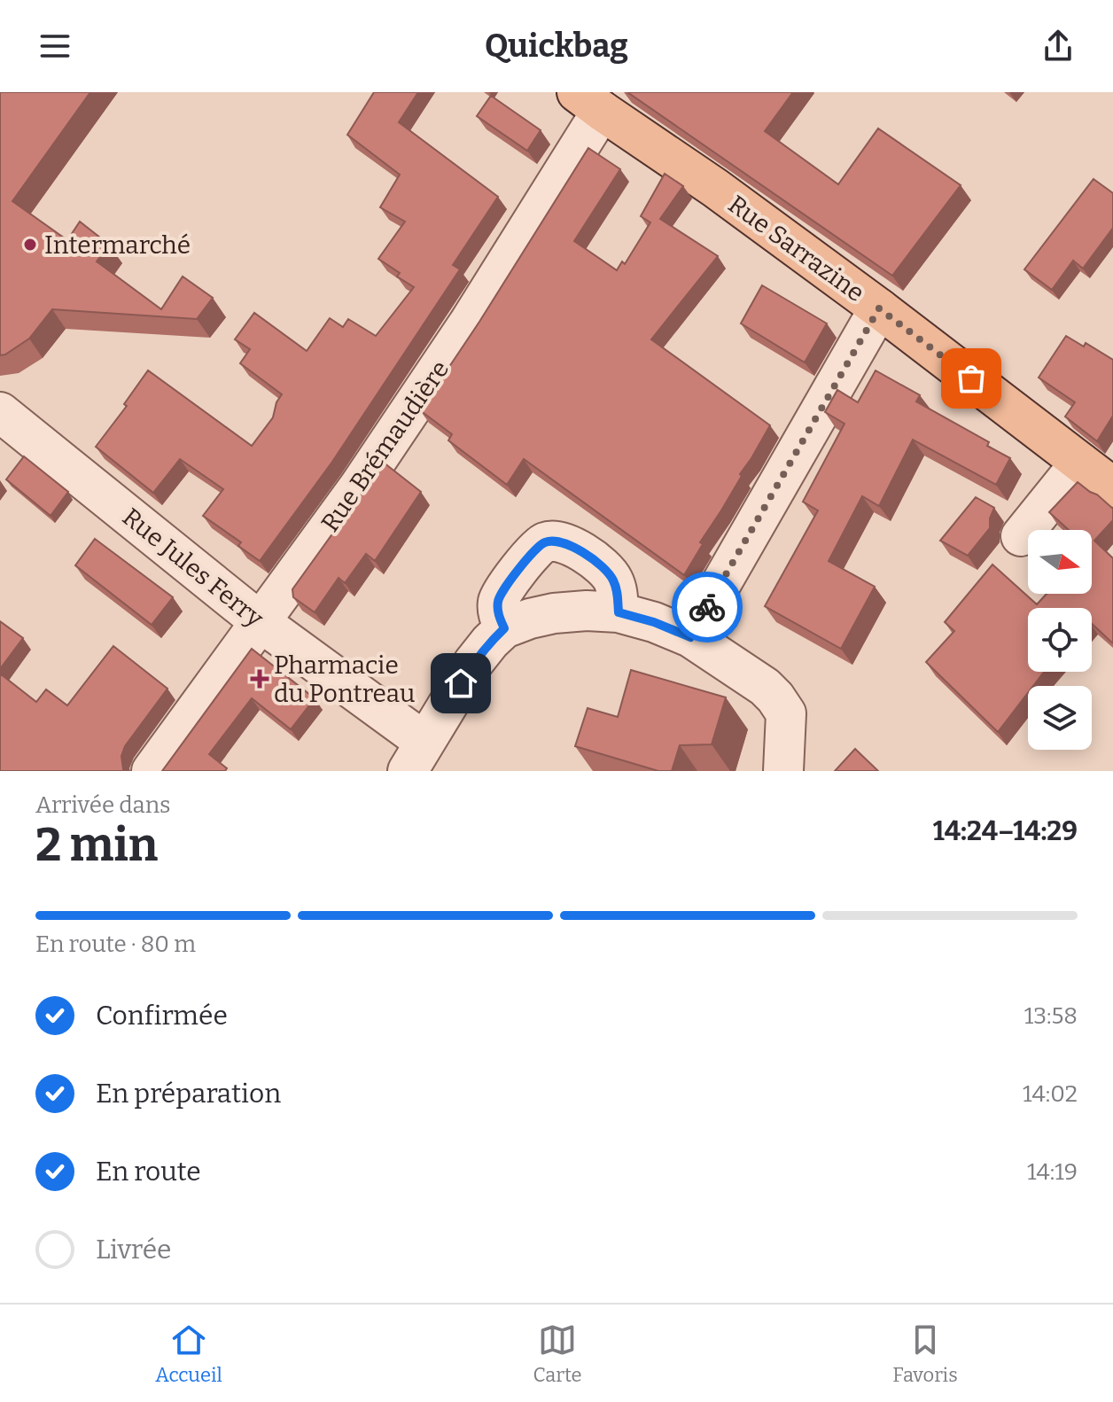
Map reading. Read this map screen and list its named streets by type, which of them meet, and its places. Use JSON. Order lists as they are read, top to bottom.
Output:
{
  "streets": {
    "main road": ["Rue Sarrazine"],
    "street": ["Rue Brémaudière", "Rue Jules Ferry"]
  },
  "crossings": [
    ["Rue Sarrazine", "Rue Brémaudière"],
    ["Rue Brémaudière", "Rue Jules Ferry"]
  ],
  "places": {
    "other": ["Intermarché"],
    "health": ["Pharmacie du Pontreau"]
  },
  "north": "right",
  "page": {
    "header": "Quickbag",
    "heading": ["2 min", "Arrivée dans", "14:24–14:29"],
    "bar": "En route · 80 m",
    "list": [
      ["Confirmée", "13:58"],
      ["En préparation", "14:02"],
      ["En route", "14:19"],
      "Livrée"
    ],
    "tabs": ["Accueil", "Carte", "Favoris"]
  }
}
